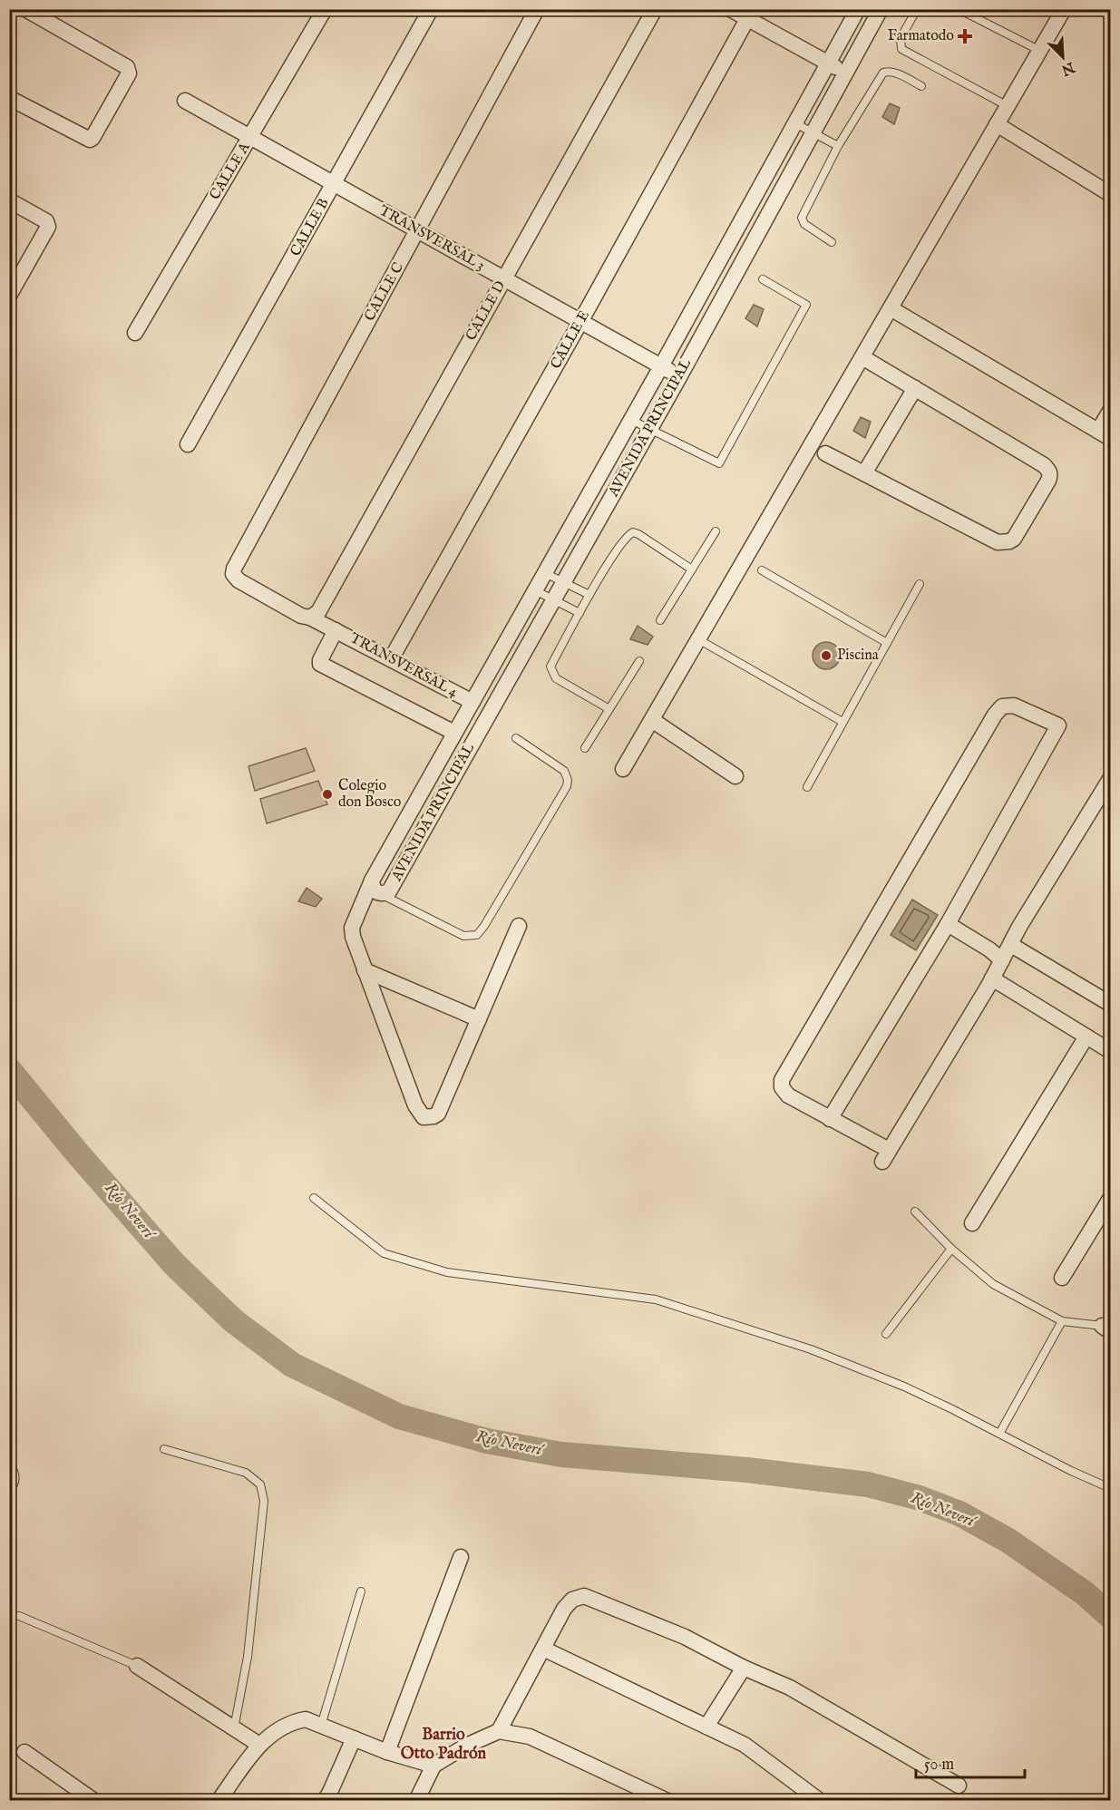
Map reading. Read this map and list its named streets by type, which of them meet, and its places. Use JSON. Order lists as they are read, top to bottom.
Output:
{
  "streets": {
    "street": [
      "CALLE A",
      "CALLE B",
      "TRANSVERSAL 3",
      "CALLE C",
      "CALLE D",
      "CALLE E",
      "AVENIDA PRINCIPAL",
      "TRANSVERSAL 4"
    ]
  },
  "crossings": [
    ["CALLE A", "TRANSVERSAL 3"],
    ["CALLE B", "TRANSVERSAL 3"],
    ["TRANSVERSAL 3", "CALLE C"],
    ["TRANSVERSAL 3", "CALLE D"],
    ["TRANSVERSAL 3", "CALLE E"],
    ["TRANSVERSAL 3", "AVENIDA PRINCIPAL"],
    ["CALLE C", "TRANSVERSAL 4"],
    ["CALLE D", "TRANSVERSAL 4"],
    ["CALLE E", "TRANSVERSAL 4"],
    ["AVENIDA PRINCIPAL", "TRANSVERSAL 4"]
  ],
  "districts": ["Barrio Otto Padrón"],
  "water": ["Río Neverí"],
  "places": {
    "health": ["Farmatodo"],
    "other": ["Piscina", "Colegio don Bosco"]
  },
  "scale_bar": "50 m",
  "north": "bottom right"
}
